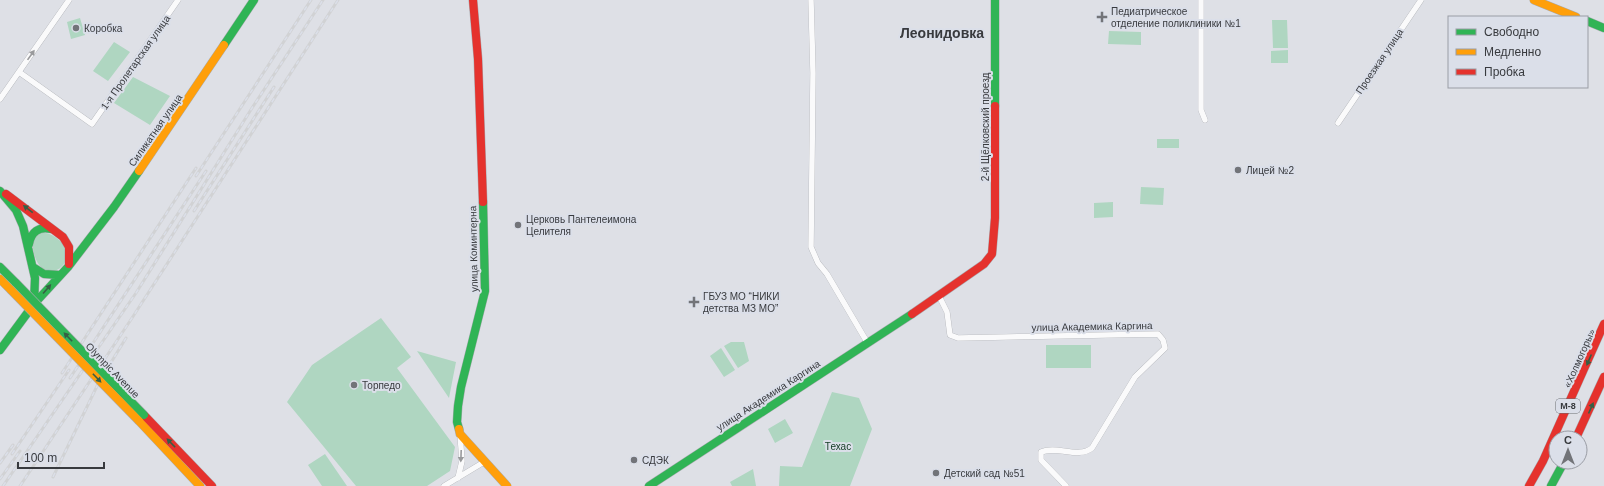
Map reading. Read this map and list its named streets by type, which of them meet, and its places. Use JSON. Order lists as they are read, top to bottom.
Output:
{
  "streets": {
    "main road": [
      "2-й Щёлковский проезд",
      "Силикатная улица",
      "улица Коминтерна",
      "улица Академика Каргина",
      "«Холмогоры»",
      "Olympic Avenue",
      "М-8"
    ],
    "street": ["Проезжая улица", "1-я Пролетарская улица"]
  },
  "crossings": [
    ["2-й Щёлковский проезд", "улица Академика Каргина"]
  ],
  "districts": ["Леонидовка"],
  "parks": ["Техас"],
  "places": {
    "health": ["Педиатрическое отделение поликлиники №1", "ГБУЗ МО “НИКИ детства МЗ МО”"],
    "other": [
      "Коробка",
      "Лицей №2",
      "Церковь Пантелеимона Целителя",
      "Торпедо",
      "СДЭК",
      "Детский сад №51"
    ]
  },
  "legend": ["Свободно", "Медленно", "Пробка"],
  "scale_bar": "100 m",
  "north": "top"
}
